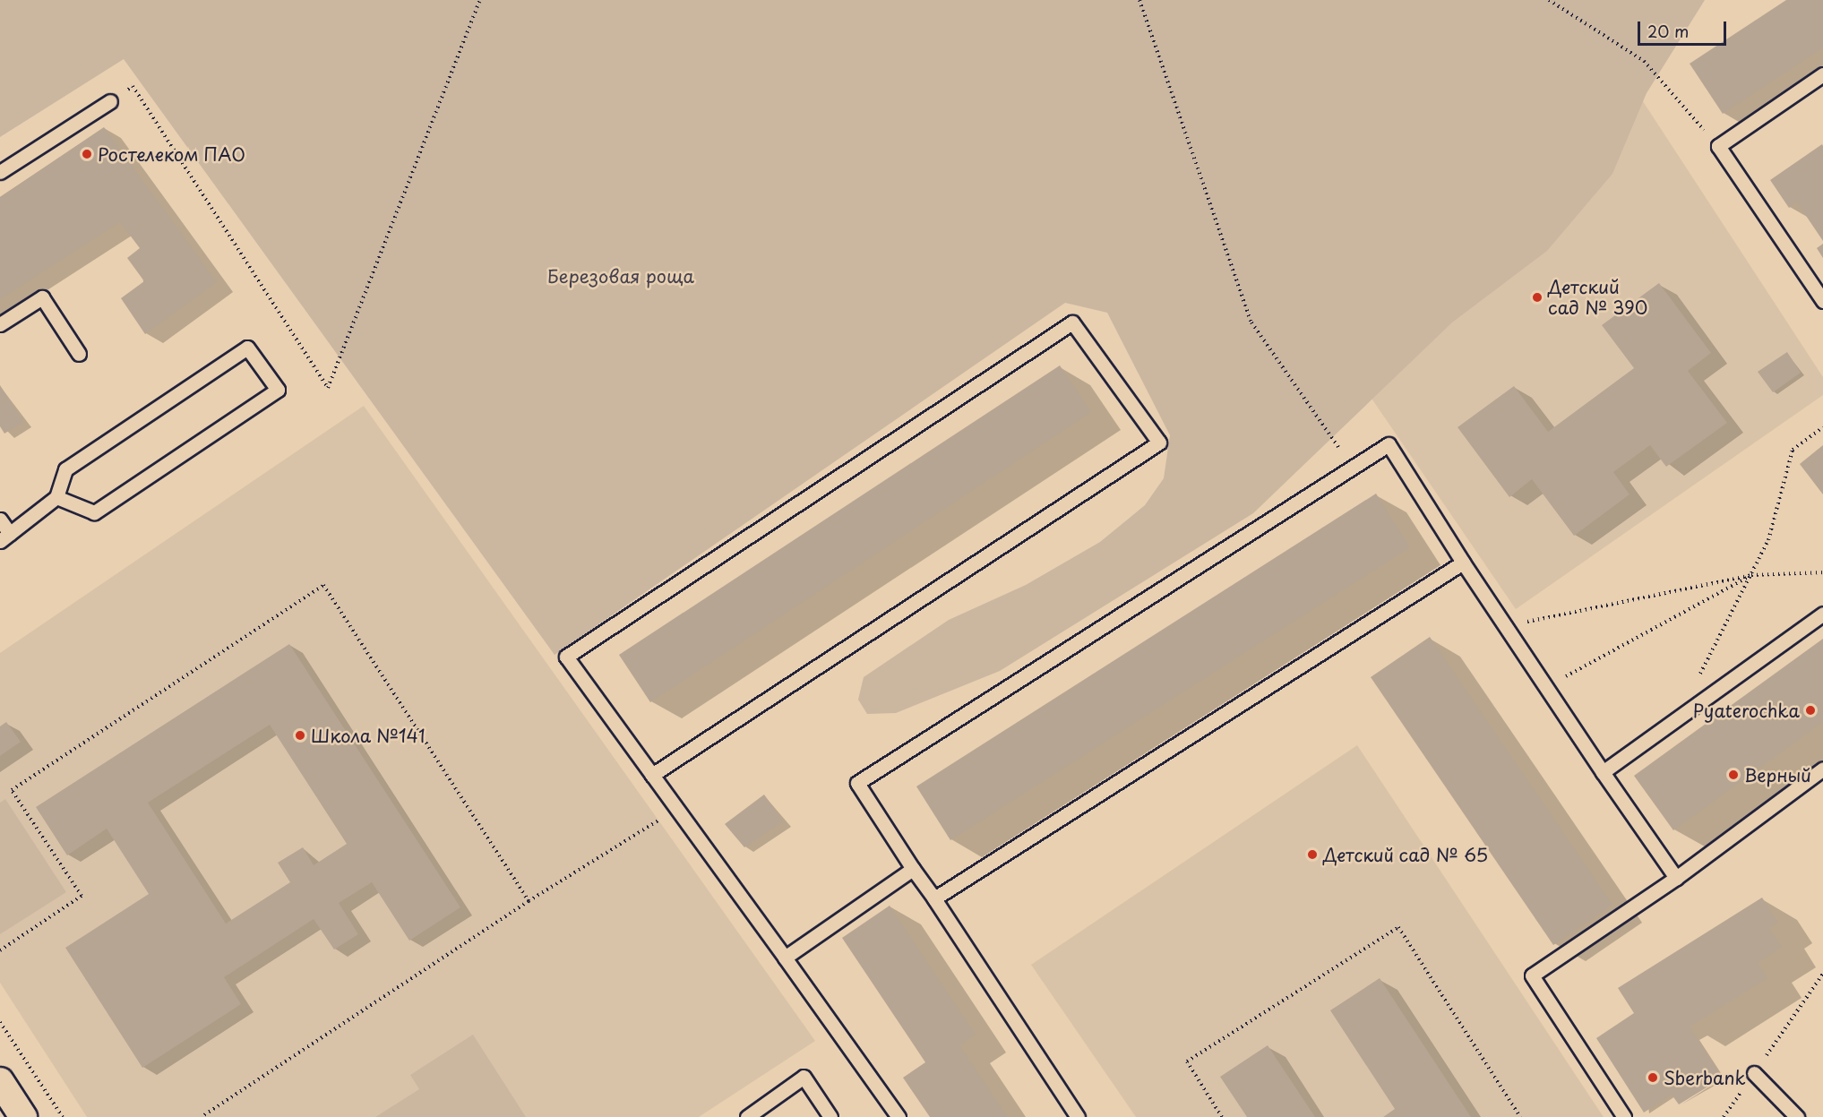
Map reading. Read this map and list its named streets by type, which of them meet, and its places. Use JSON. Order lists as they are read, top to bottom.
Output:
{
  "parks": ["Березовая роща"],
  "places": [
    "Ростелеком ПАО",
    "Детский сад № 390",
    "Pyaterochka",
    "Школа №141",
    "Верный",
    "Детский сад № 65",
    "Sberbank"
  ],
  "scale_bar": "20 m"
}
